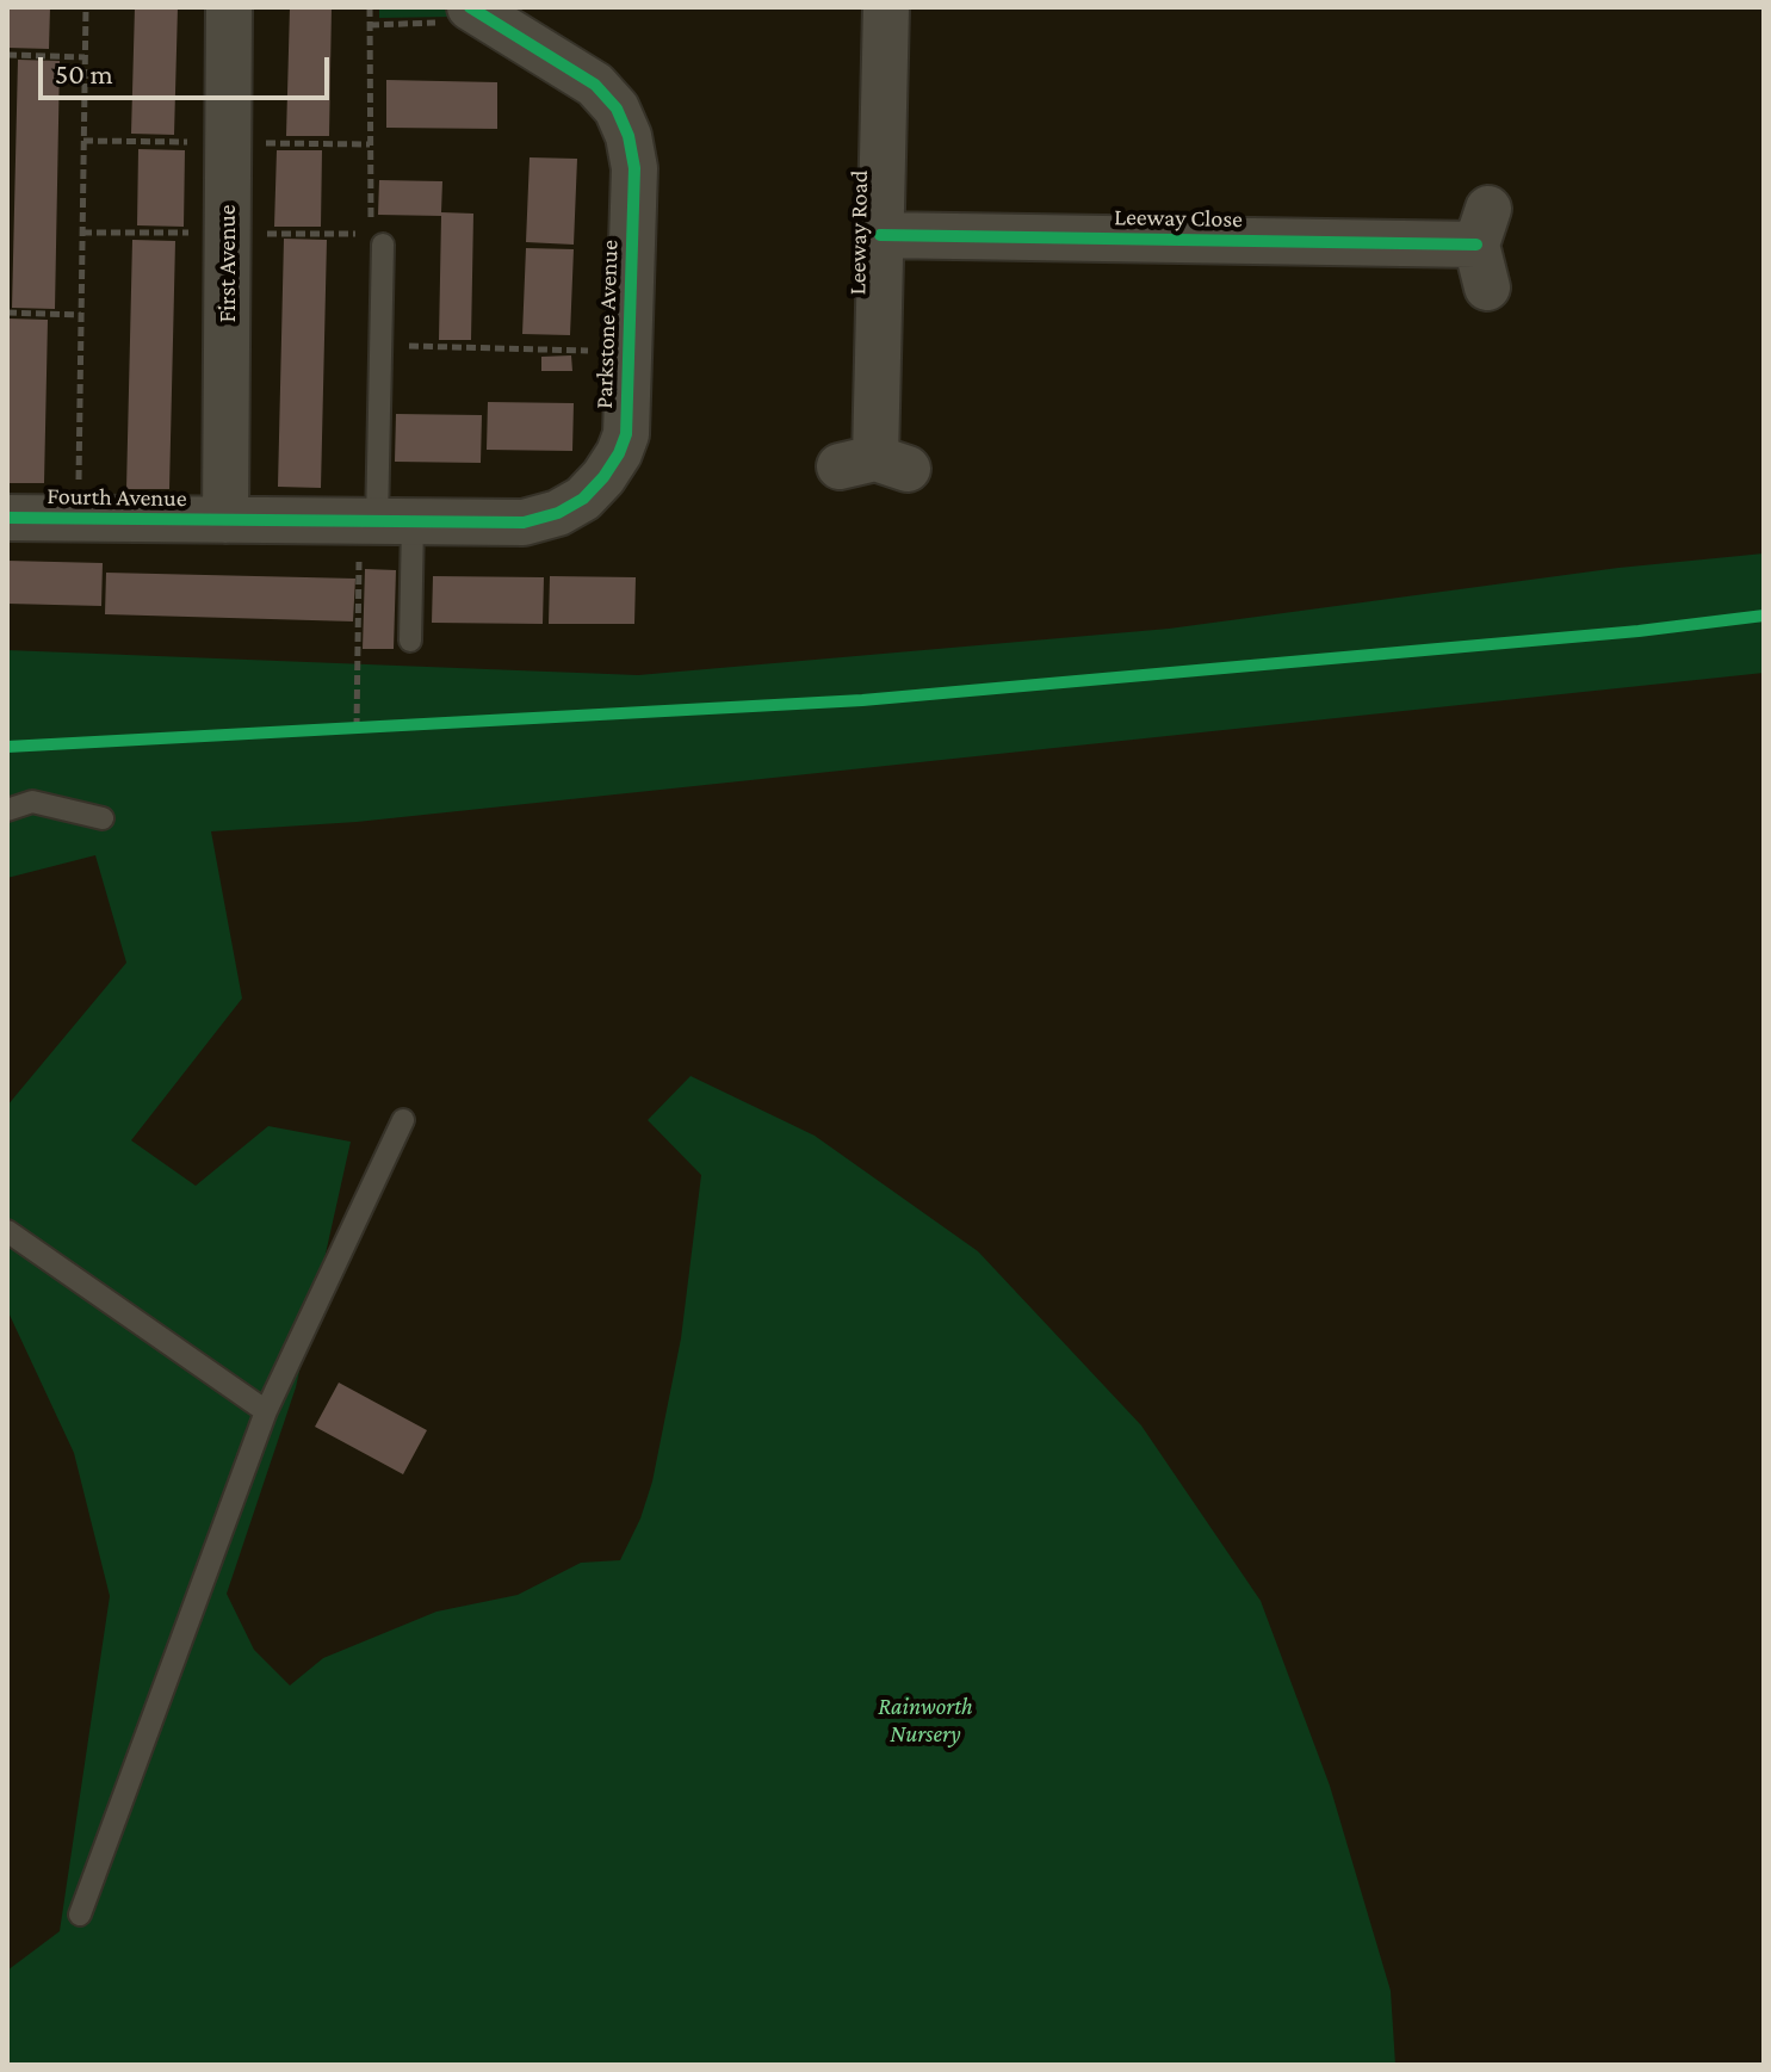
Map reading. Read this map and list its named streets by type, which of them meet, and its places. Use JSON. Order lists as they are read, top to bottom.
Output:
{
  "streets": {
    "street": [
      "Leeway Close",
      "Leeway Road",
      "First Avenue",
      "Parkstone Avenue",
      "Fourth Avenue"
    ]
  },
  "crossings": [
    ["Leeway Close", "Leeway Road"],
    ["First Avenue", "Parkstone Avenue"],
    ["First Avenue", "Fourth Avenue"],
    ["Parkstone Avenue", "Fourth Avenue"]
  ],
  "parks": ["Rainworth Nursery"],
  "scale_bar": "50 m"
}
